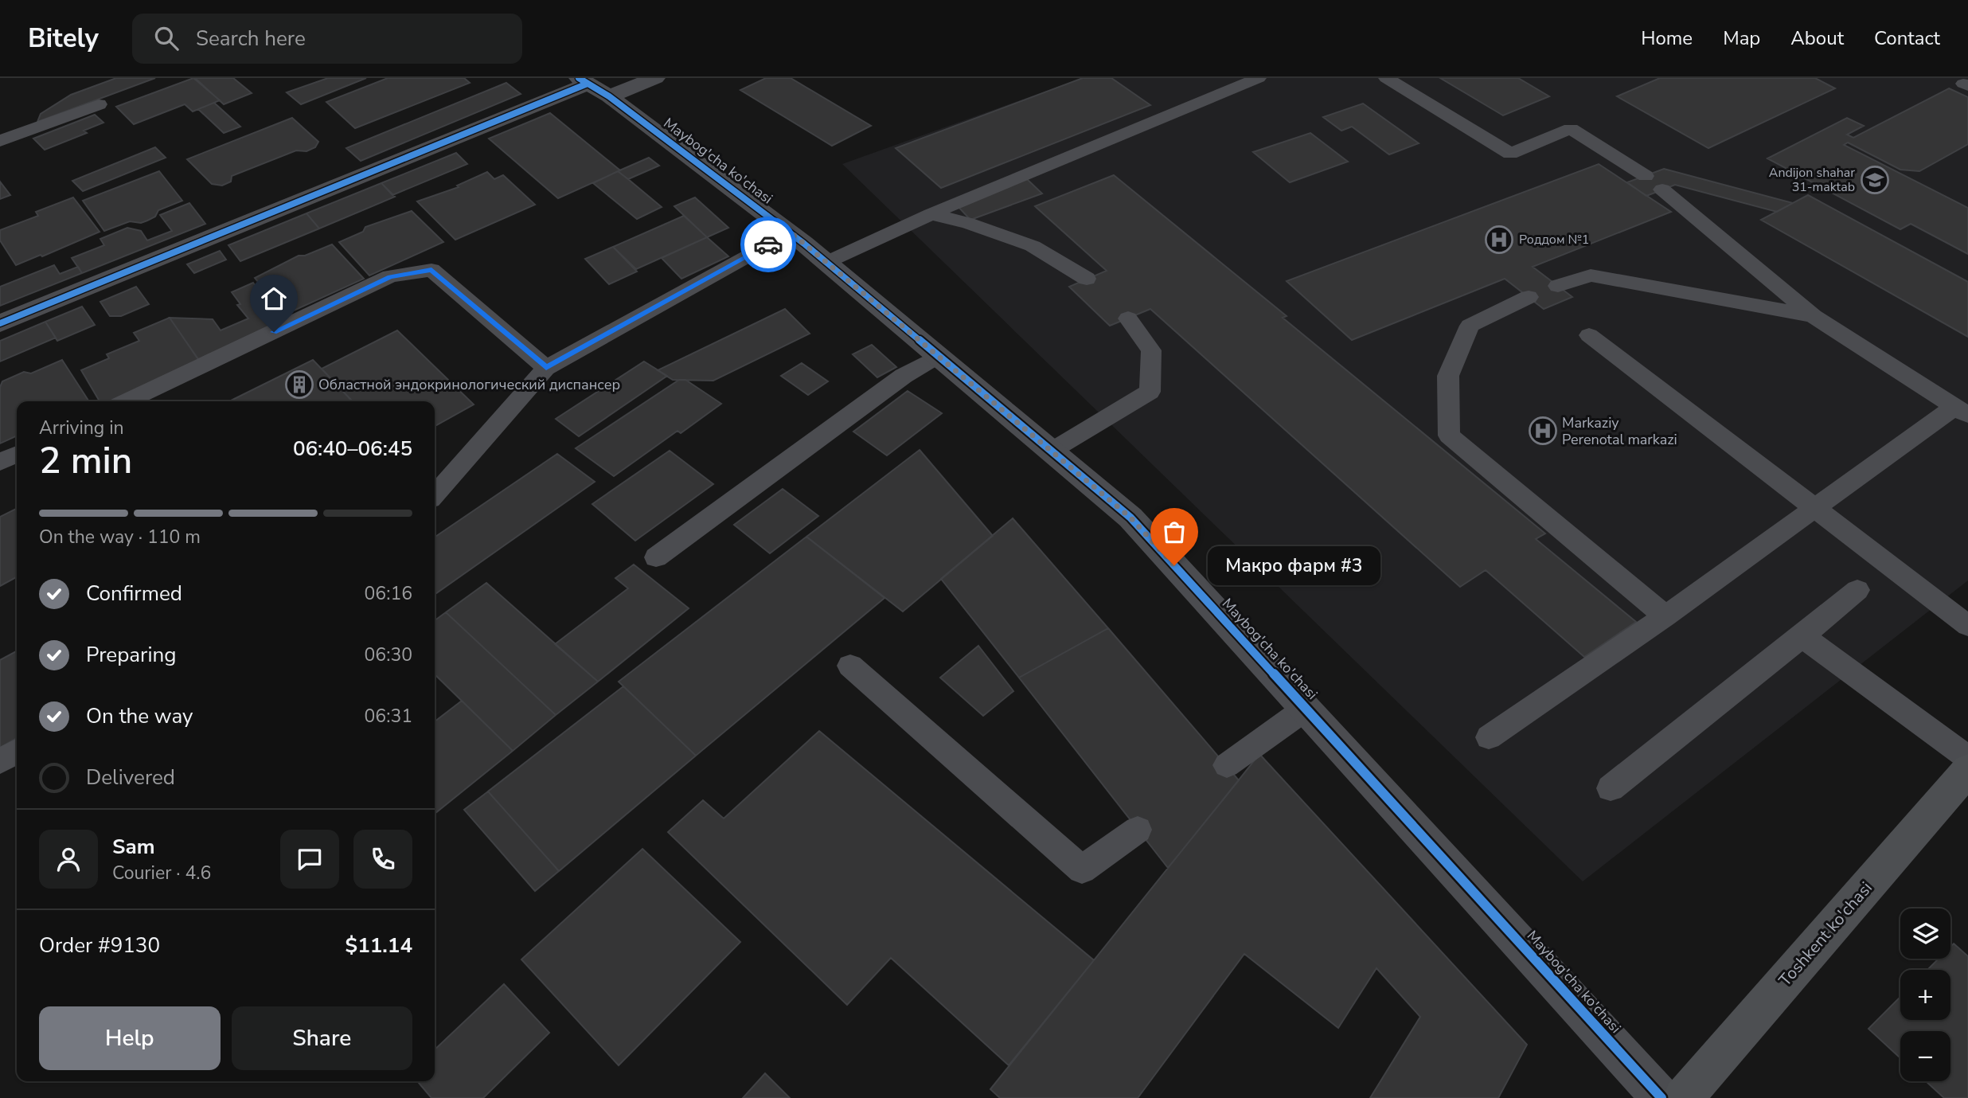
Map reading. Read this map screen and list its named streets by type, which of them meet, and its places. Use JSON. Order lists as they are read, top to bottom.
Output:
{
  "streets": {
    "main road": ["Toshkent ko'chasi"],
    "street": ["Maybog'cha ko'chasi"]
  },
  "places": {
    "school or university": ["Andijon shahar 31-maktab"],
    "hospital": ["Роддом №1", "Markaziy Perenotal markazi"],
    "building": ["Областной эндокринологический диспансер"],
    "other": ["Макро фарм #3"]
  },
  "page": {
    "header": "Bitely",
    "search": "Search here",
    "nav": [
      "Home",
      "Map",
      "About",
      "Contact"
    ],
    "heading": ["2 min", "Arriving in", "06:40–06:45"],
    "panel": [
      "Sam",
      "Courier · 4.6",
      "Order #9130",
      "$11.14"
    ],
    "bar": "On the way · 110 m",
    "bubble": "Макро фарм #3",
    "list": [
      ["Confirmed", "06:16"],
      ["Preparing", "06:30"],
      ["On the way", "06:31"],
      "Delivered"
    ],
    "map_buttons": ["+", "−"],
    "buttons": ["Help", "Share"]
  }
}
